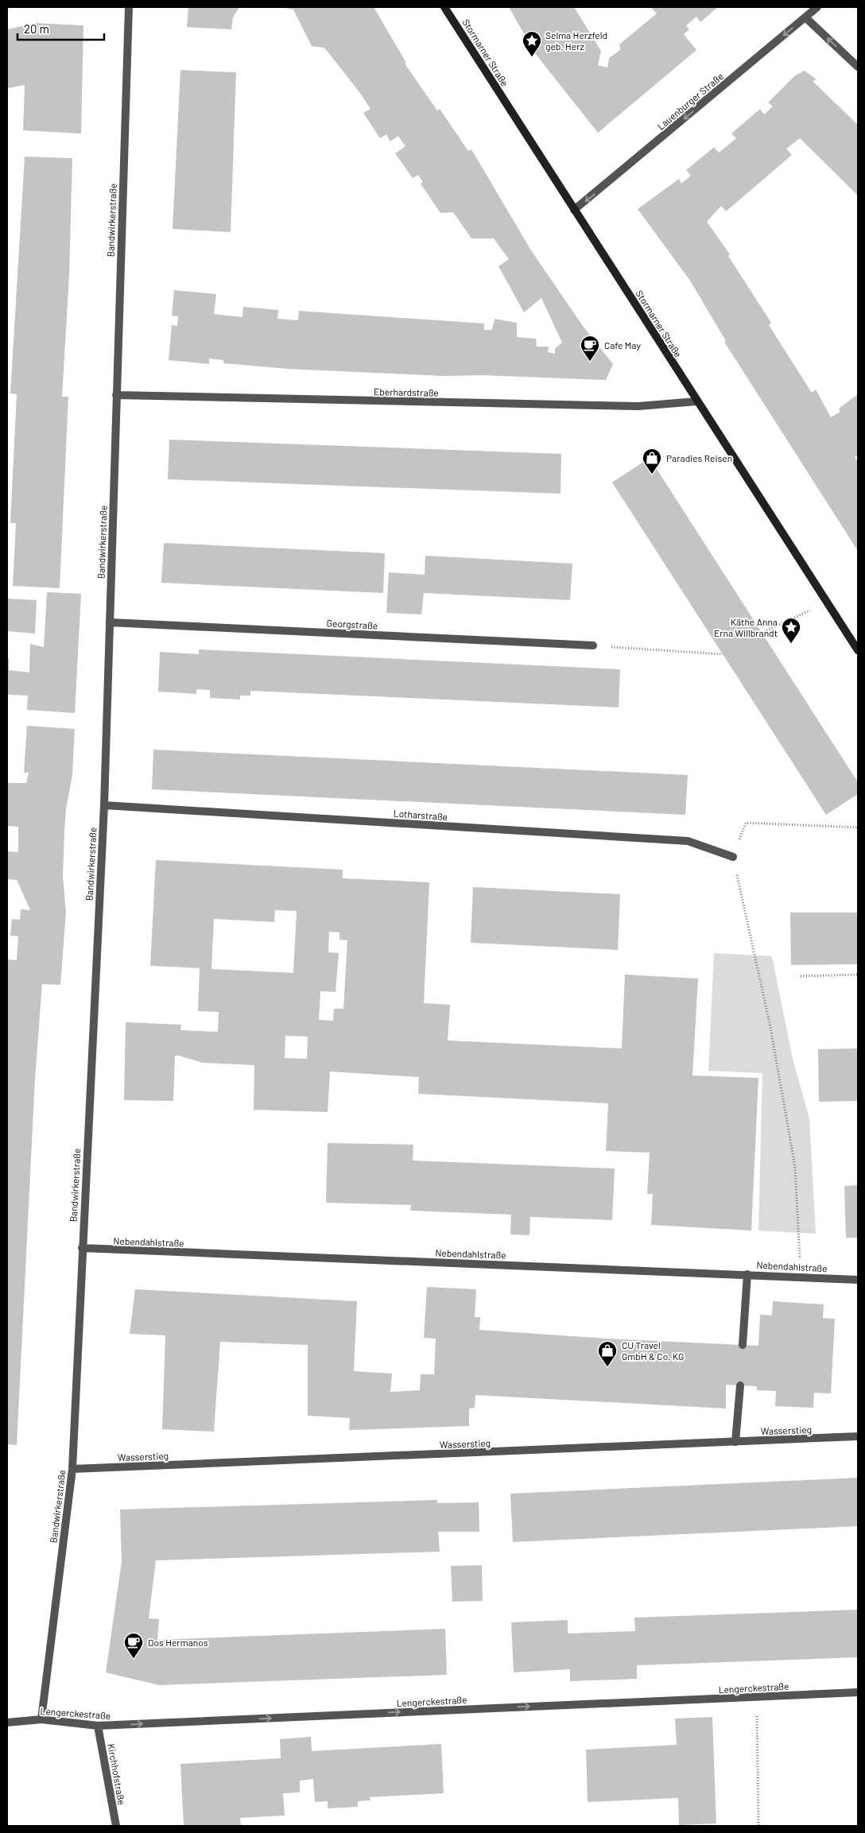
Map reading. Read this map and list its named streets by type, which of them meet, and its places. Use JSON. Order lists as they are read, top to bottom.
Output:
{
  "streets": {
    "street": [
      "Stormarner Straße",
      "Lauenburger Straße",
      "Bandwirkerstraße",
      "Eberhardstraße",
      "Georgstraße",
      "Lotharstraße",
      "Nebendahlstraße",
      "Wasserstieg",
      "Lengerckestraße",
      "Kirchhofstraße"
    ]
  },
  "crossings": [
    ["Stormarner Straße", "Lauenburger Straße"],
    ["Stormarner Straße", "Eberhardstraße"],
    ["Bandwirkerstraße", "Eberhardstraße"],
    ["Bandwirkerstraße", "Georgstraße"],
    ["Bandwirkerstraße", "Lotharstraße"],
    ["Bandwirkerstraße", "Nebendahlstraße"],
    ["Bandwirkerstraße", "Wasserstieg"],
    ["Bandwirkerstraße", "Lengerckestraße"],
    ["Lengerckestraße", "Kirchhofstraße"]
  ],
  "one_way": ["Lauenburger Straße", "Lengerckestraße"],
  "places": {
    "place": ["Selma Herzfeld geb. Herz", "Käthe Anna Erna Willbrandt"],
    "cafe": ["Cafe May", "Dos Hermanos"],
    "shop": ["Paradies Reisen", "CU Travel GmbH & Co. KG"]
  },
  "scale_bar": "20 m"
}
